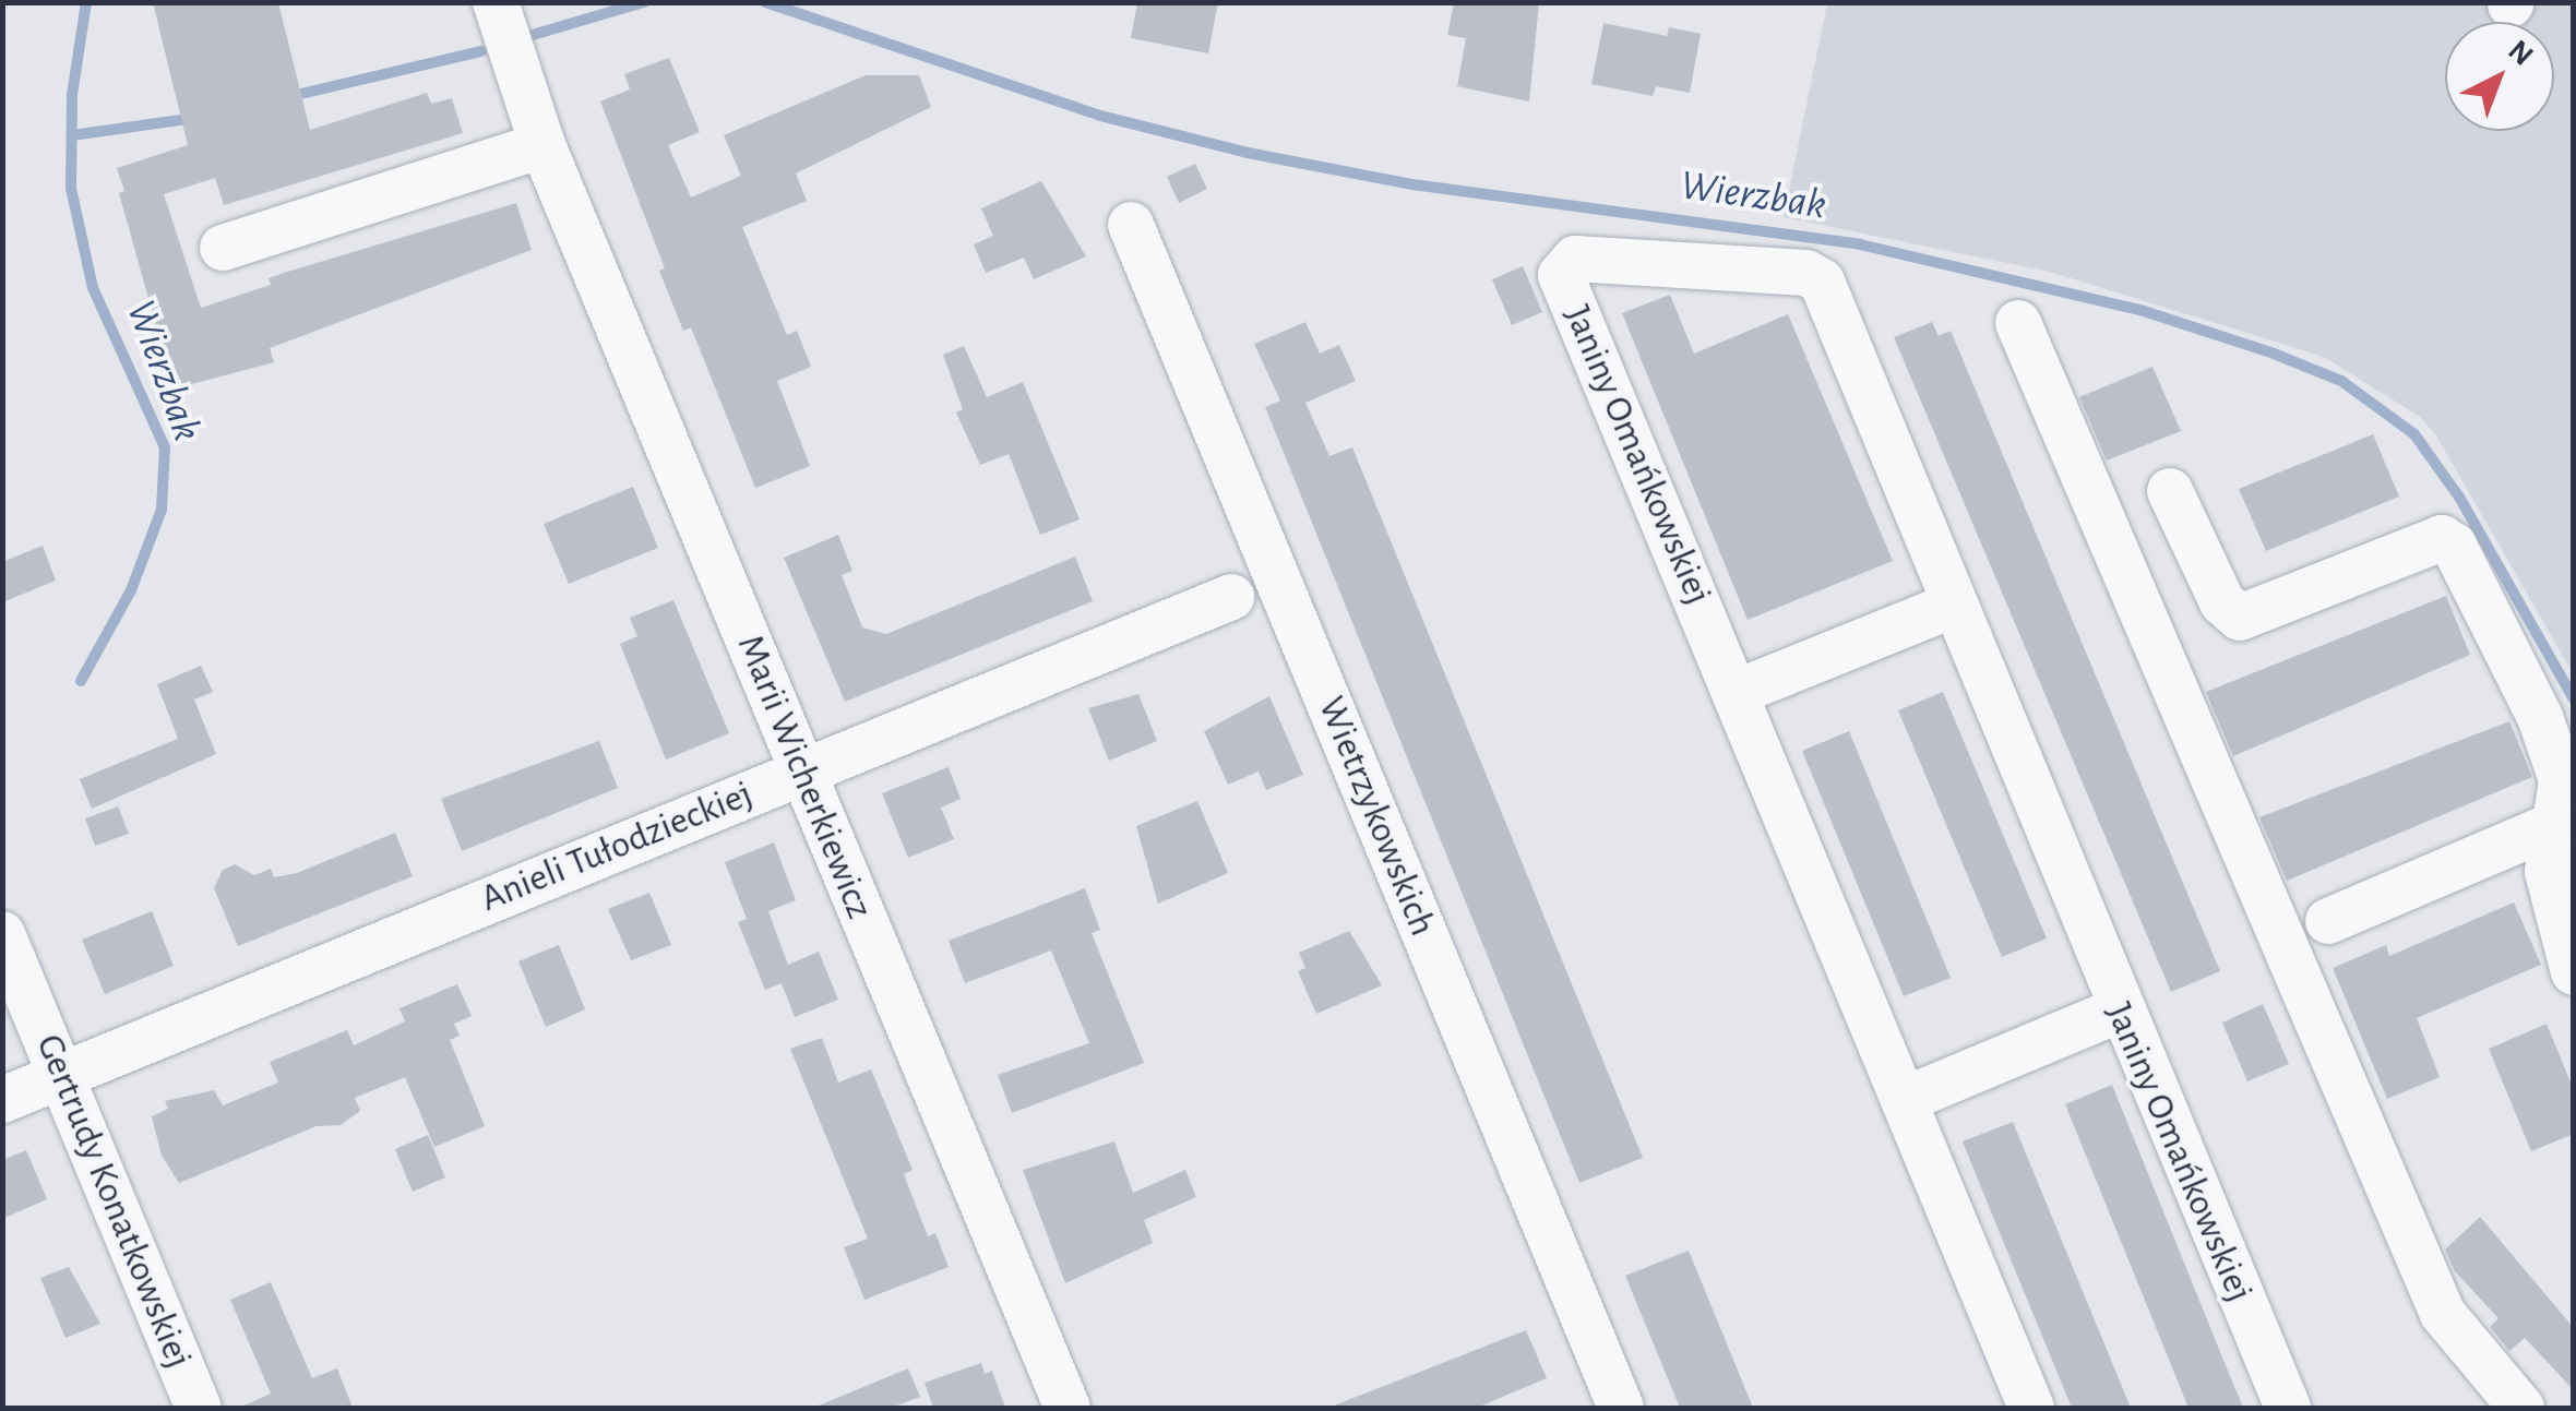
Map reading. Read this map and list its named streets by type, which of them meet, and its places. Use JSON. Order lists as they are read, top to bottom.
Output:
{
  "streets": {
    "street": [
      "Janiny Omańkowskiej",
      "Marii Wicherkiewicz",
      "Wietrzykowskich",
      "Anieli Tułodzieckiej",
      "Gertrudy Konatkowskiej"
    ]
  },
  "crossings": [
    ["Marii Wicherkiewicz", "Anieli Tułodzieckiej"],
    ["Anieli Tułodzieckiej", "Gertrudy Konatkowskiej"]
  ],
  "water": ["Wierzbak"],
  "north": "top right"
}
